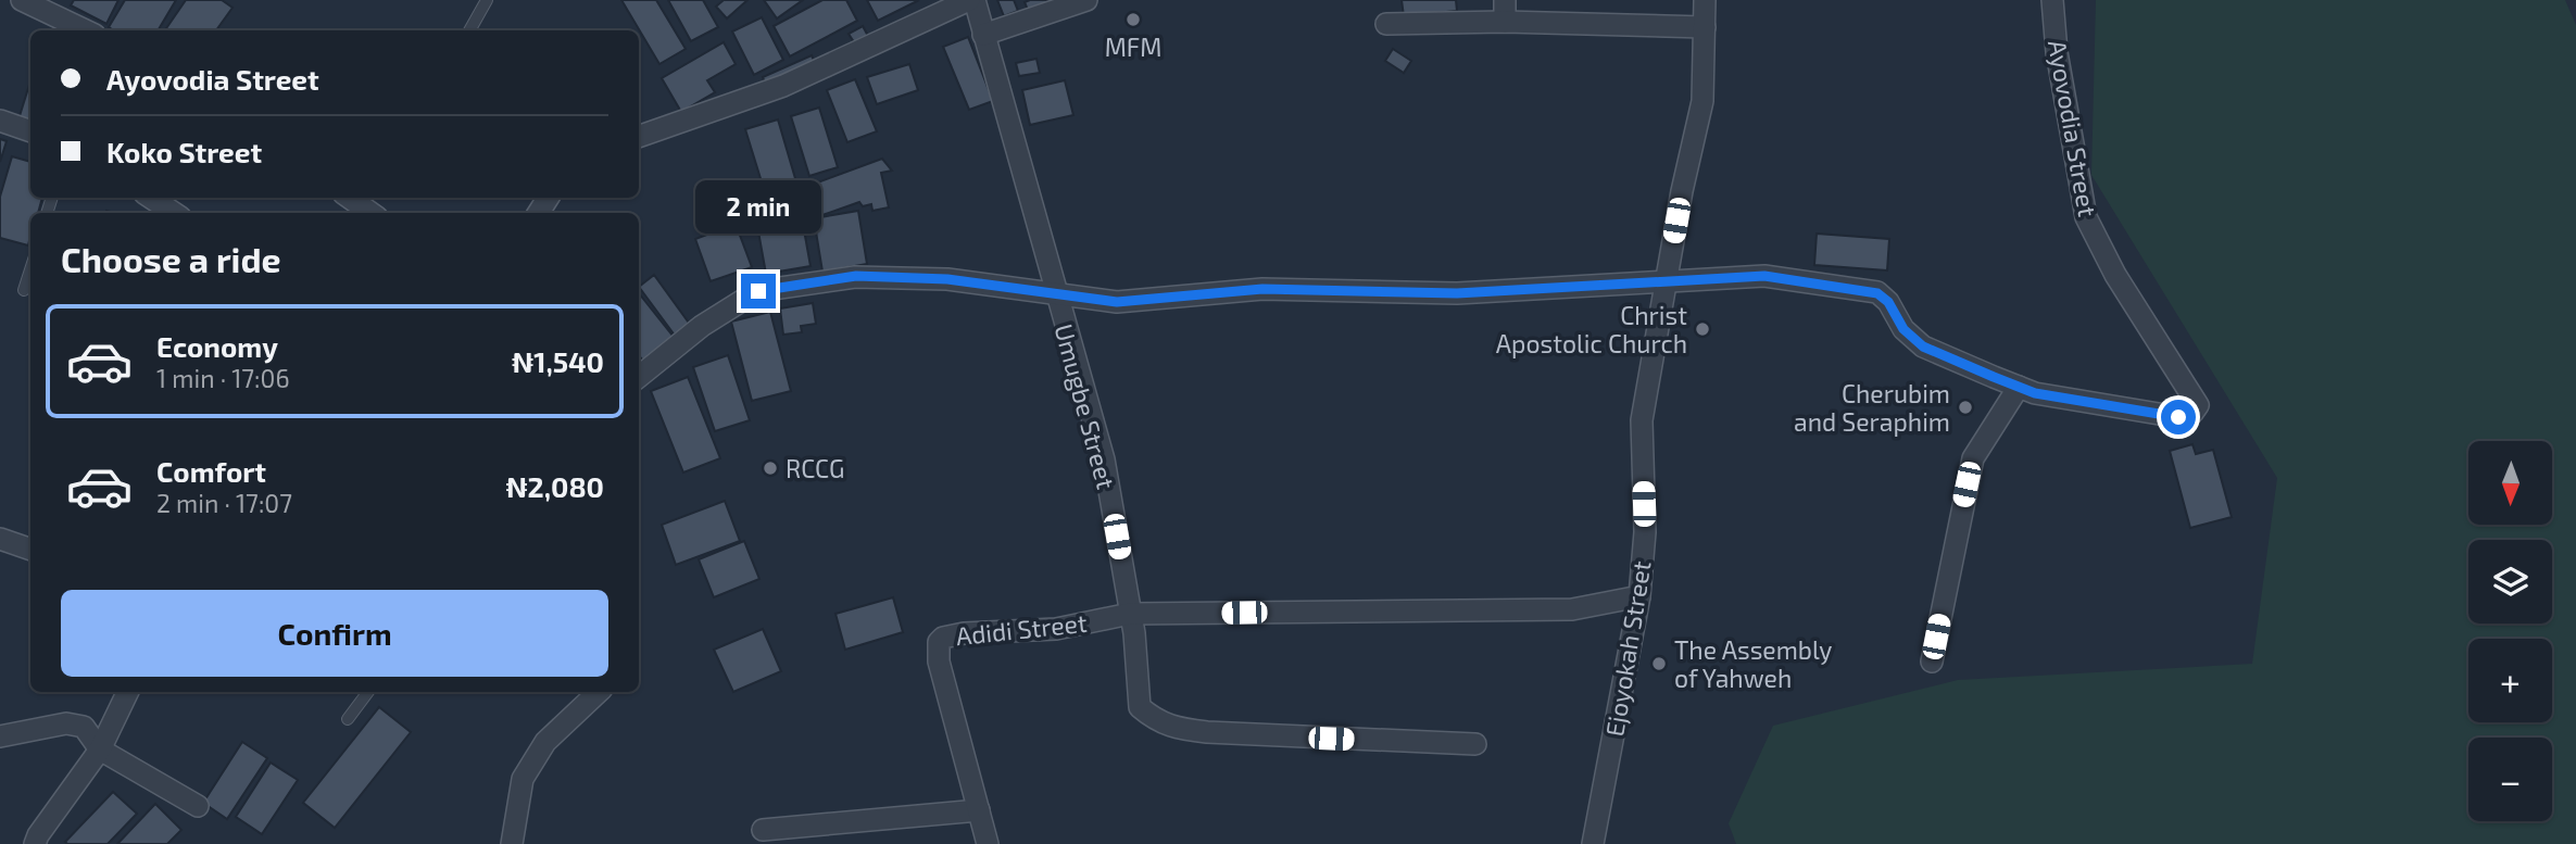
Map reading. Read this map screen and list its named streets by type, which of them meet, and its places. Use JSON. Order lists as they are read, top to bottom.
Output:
{
  "streets": {
    "street": [
      "Ayovodia Street",
      "Umugbe Street",
      "Adidi Street",
      "Ejoyokah Street"
    ]
  },
  "crossings": [
    ["Umugbe Street", "Adidi Street"]
  ],
  "places": [
    "MFM",
    "Christ Apostolic Church",
    "Cherubim and Seraphim",
    "RCCG",
    "The Assembly of Yahweh"
  ],
  "north": "bottom",
  "page": {
    "banner": ["Ayovodia Street", "Koko Street"],
    "bubble": "2 min",
    "heading": "Choose a ride",
    "list": [
      {
        "name": "Economy",
        "note": "1 min · 17:06",
        "value": "₦1,540"
      },
      {
        "name": "Comfort",
        "note": "2 min · 17:07",
        "value": "₦2,080"
      }
    ],
    "map_buttons": ["+", "−"],
    "buttons": "Confirm"
  }
}
